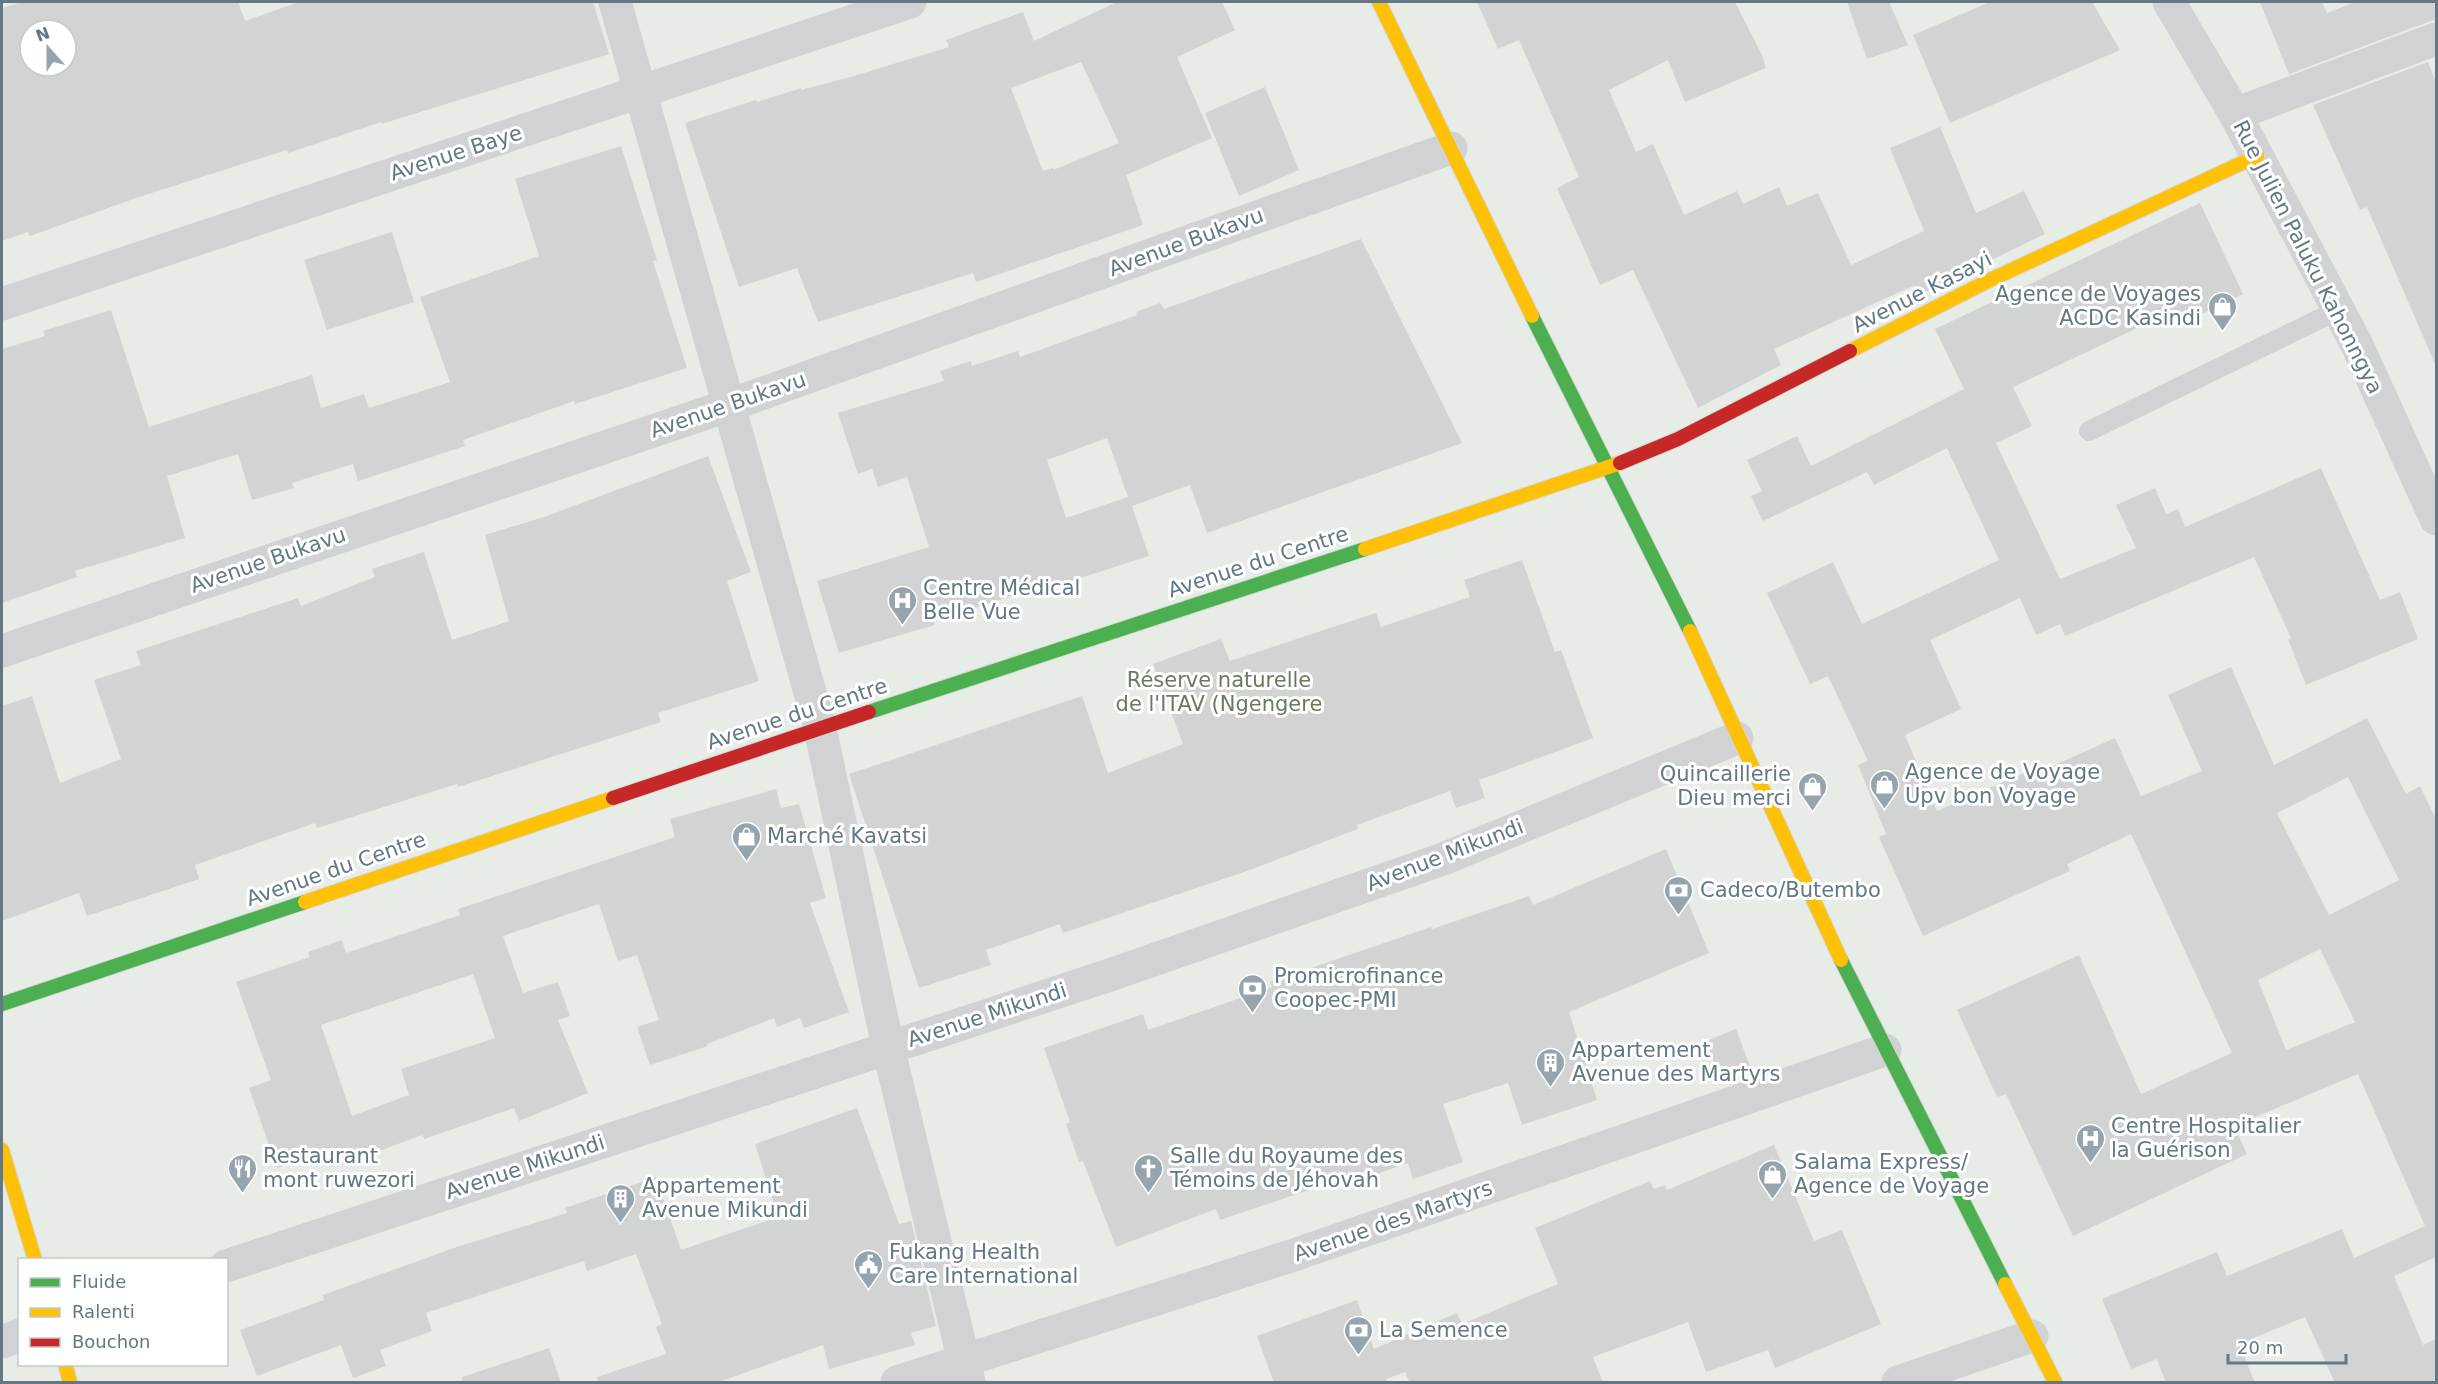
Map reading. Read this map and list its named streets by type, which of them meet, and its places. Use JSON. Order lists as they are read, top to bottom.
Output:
{
  "streets": {
    "main road": ["Avenue Kasayi", "Avenue du Centre"],
    "street": [
      "Avenue Baye",
      "Avenue Bukavu",
      "Rue Julien Paluku Kahonngya",
      "Avenue Mikundi",
      "Avenue des Martyrs"
    ]
  },
  "crossings": [
    ["Rue Julien Paluku Kahonngya", "Avenue Kasayi"],
    ["Avenue Kasayi", "Avenue du Centre"]
  ],
  "parks": ["Réserve naturelle de l'ITAV (Ngengere"],
  "places": {
    "shop": [
      "Agence de Voyages ACDC Kasindi",
      "Agence de Voyage Upv bon Voyage",
      "Quincaillerie Dieu merci",
      "Marché Kavatsi",
      "Salama Express/ Agence de Voyage"
    ],
    "hospital": ["Centre Médical Belle Vue", "Centre Hospitalier la Guérison"],
    "bank": ["Cadeco/Butembo", "Promicrofinance Coopec-PMI", "La Semence"],
    "building": ["Appartement Avenue des Martyrs", "Appartement Avenue Mikundi"],
    "restaurant": ["Restaurant mont ruwezori"],
    "church": ["Salle du Royaume des Témoins de Jéhovah"],
    "public building": ["Fukang Health Care International"]
  },
  "legend": ["Fluide", "Ralenti", "Bouchon"],
  "scale_bar": "20 m",
  "north": "top"
}
